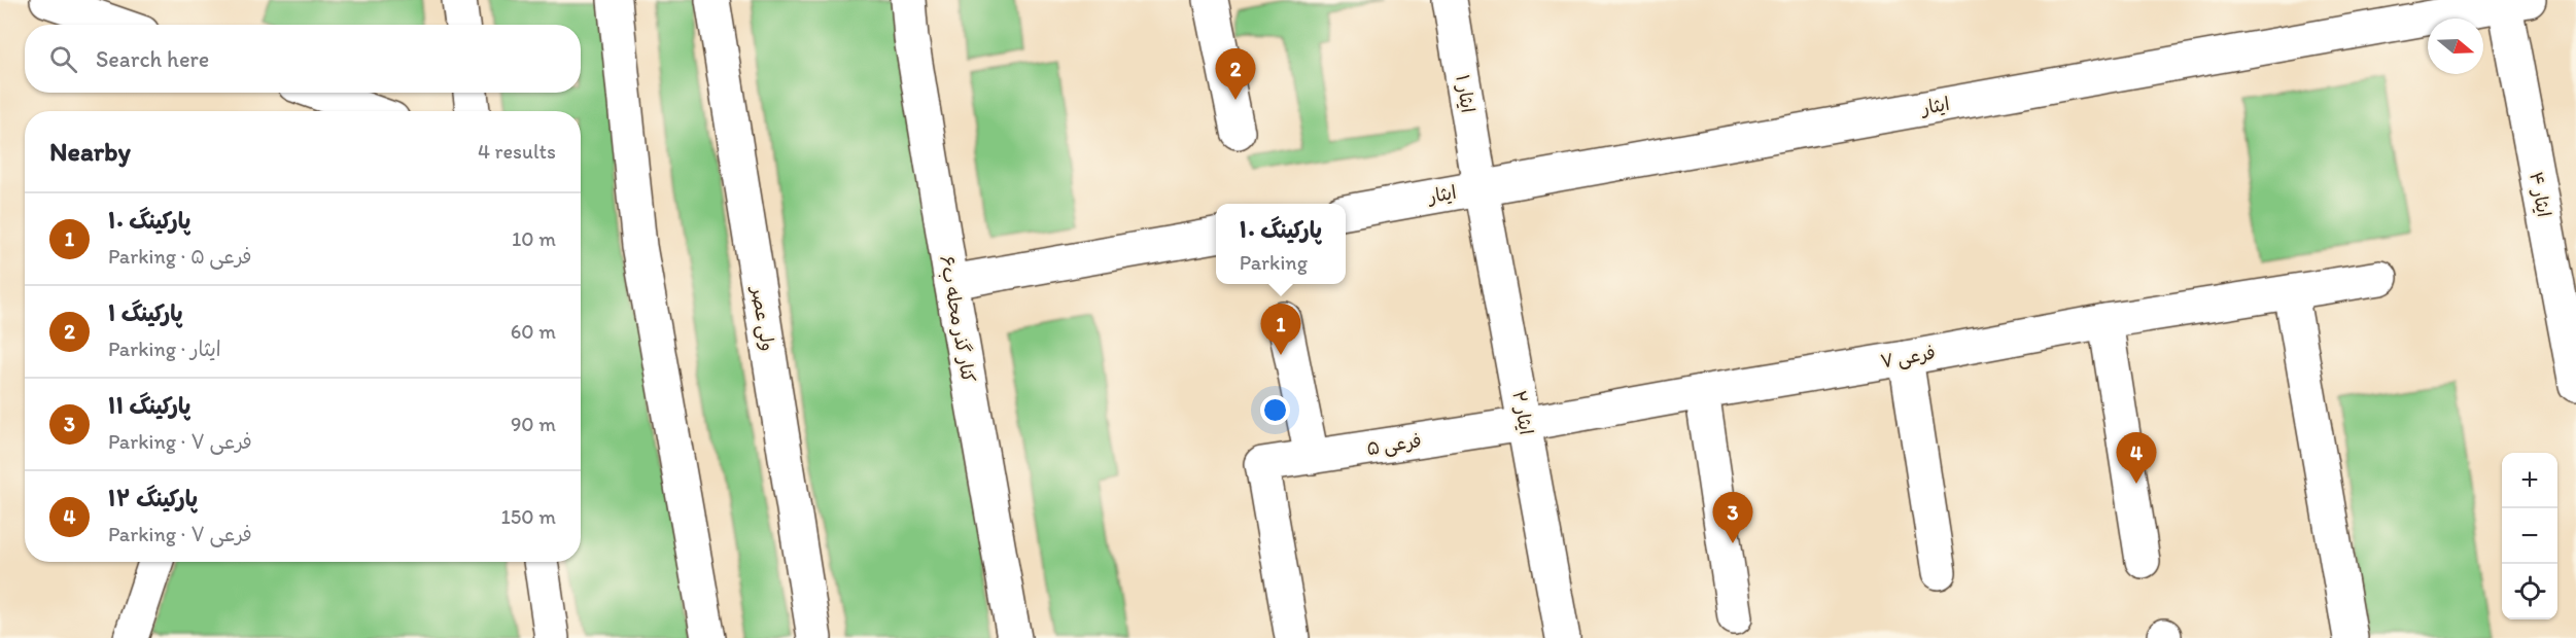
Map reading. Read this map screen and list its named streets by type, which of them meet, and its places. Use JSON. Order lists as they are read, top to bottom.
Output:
{
  "streets": {
    "street": [
      "ایثار ۱",
      "ایثار",
      "ایثار ۴",
      "ولی عصر",
      "کنار گذر محله ب۶",
      "فرعی ۷",
      "ایثار ۲",
      "فرعی ۵"
    ]
  },
  "crossings": [
    ["ایثار ۱", "ایثار"],
    ["ایثار ۱", "ایثار ۲"],
    ["ایثار", "ایثار ۴"],
    ["ایثار", "ایثار ۲"],
    ["فرعی ۷", "ایثار ۲"],
    ["فرعی ۷", "فرعی ۵"],
    ["ایثار ۲", "فرعی ۵"]
  ],
  "north": "right",
  "page": {
    "search": "Search here",
    "pins": [
      "2",
      "1",
      "4",
      "3"
    ],
    "heading": ["Nearby", "4 results"],
    "list": [
      {
        "mark": "1",
        "name": "پارکینگ ۱۰",
        "note": "Parking · فرعی ۵",
        "value": "10 m"
      },
      {
        "mark": "2",
        "name": "پارکینگ ۱",
        "note": "Parking · ایثار",
        "value": "60 m"
      },
      {
        "mark": "3",
        "name": "پارکینگ ۱۱",
        "note": "Parking · فرعی ۷",
        "value": "90 m"
      },
      {
        "mark": "4",
        "name": "پارکینگ ۱۲",
        "note": "Parking · فرعی ۷",
        "value": "150 m"
      }
    ],
    "popup": ["پارکینگ ۱۰", "Parking"],
    "map_buttons": ["+", "−"]
  }
}
